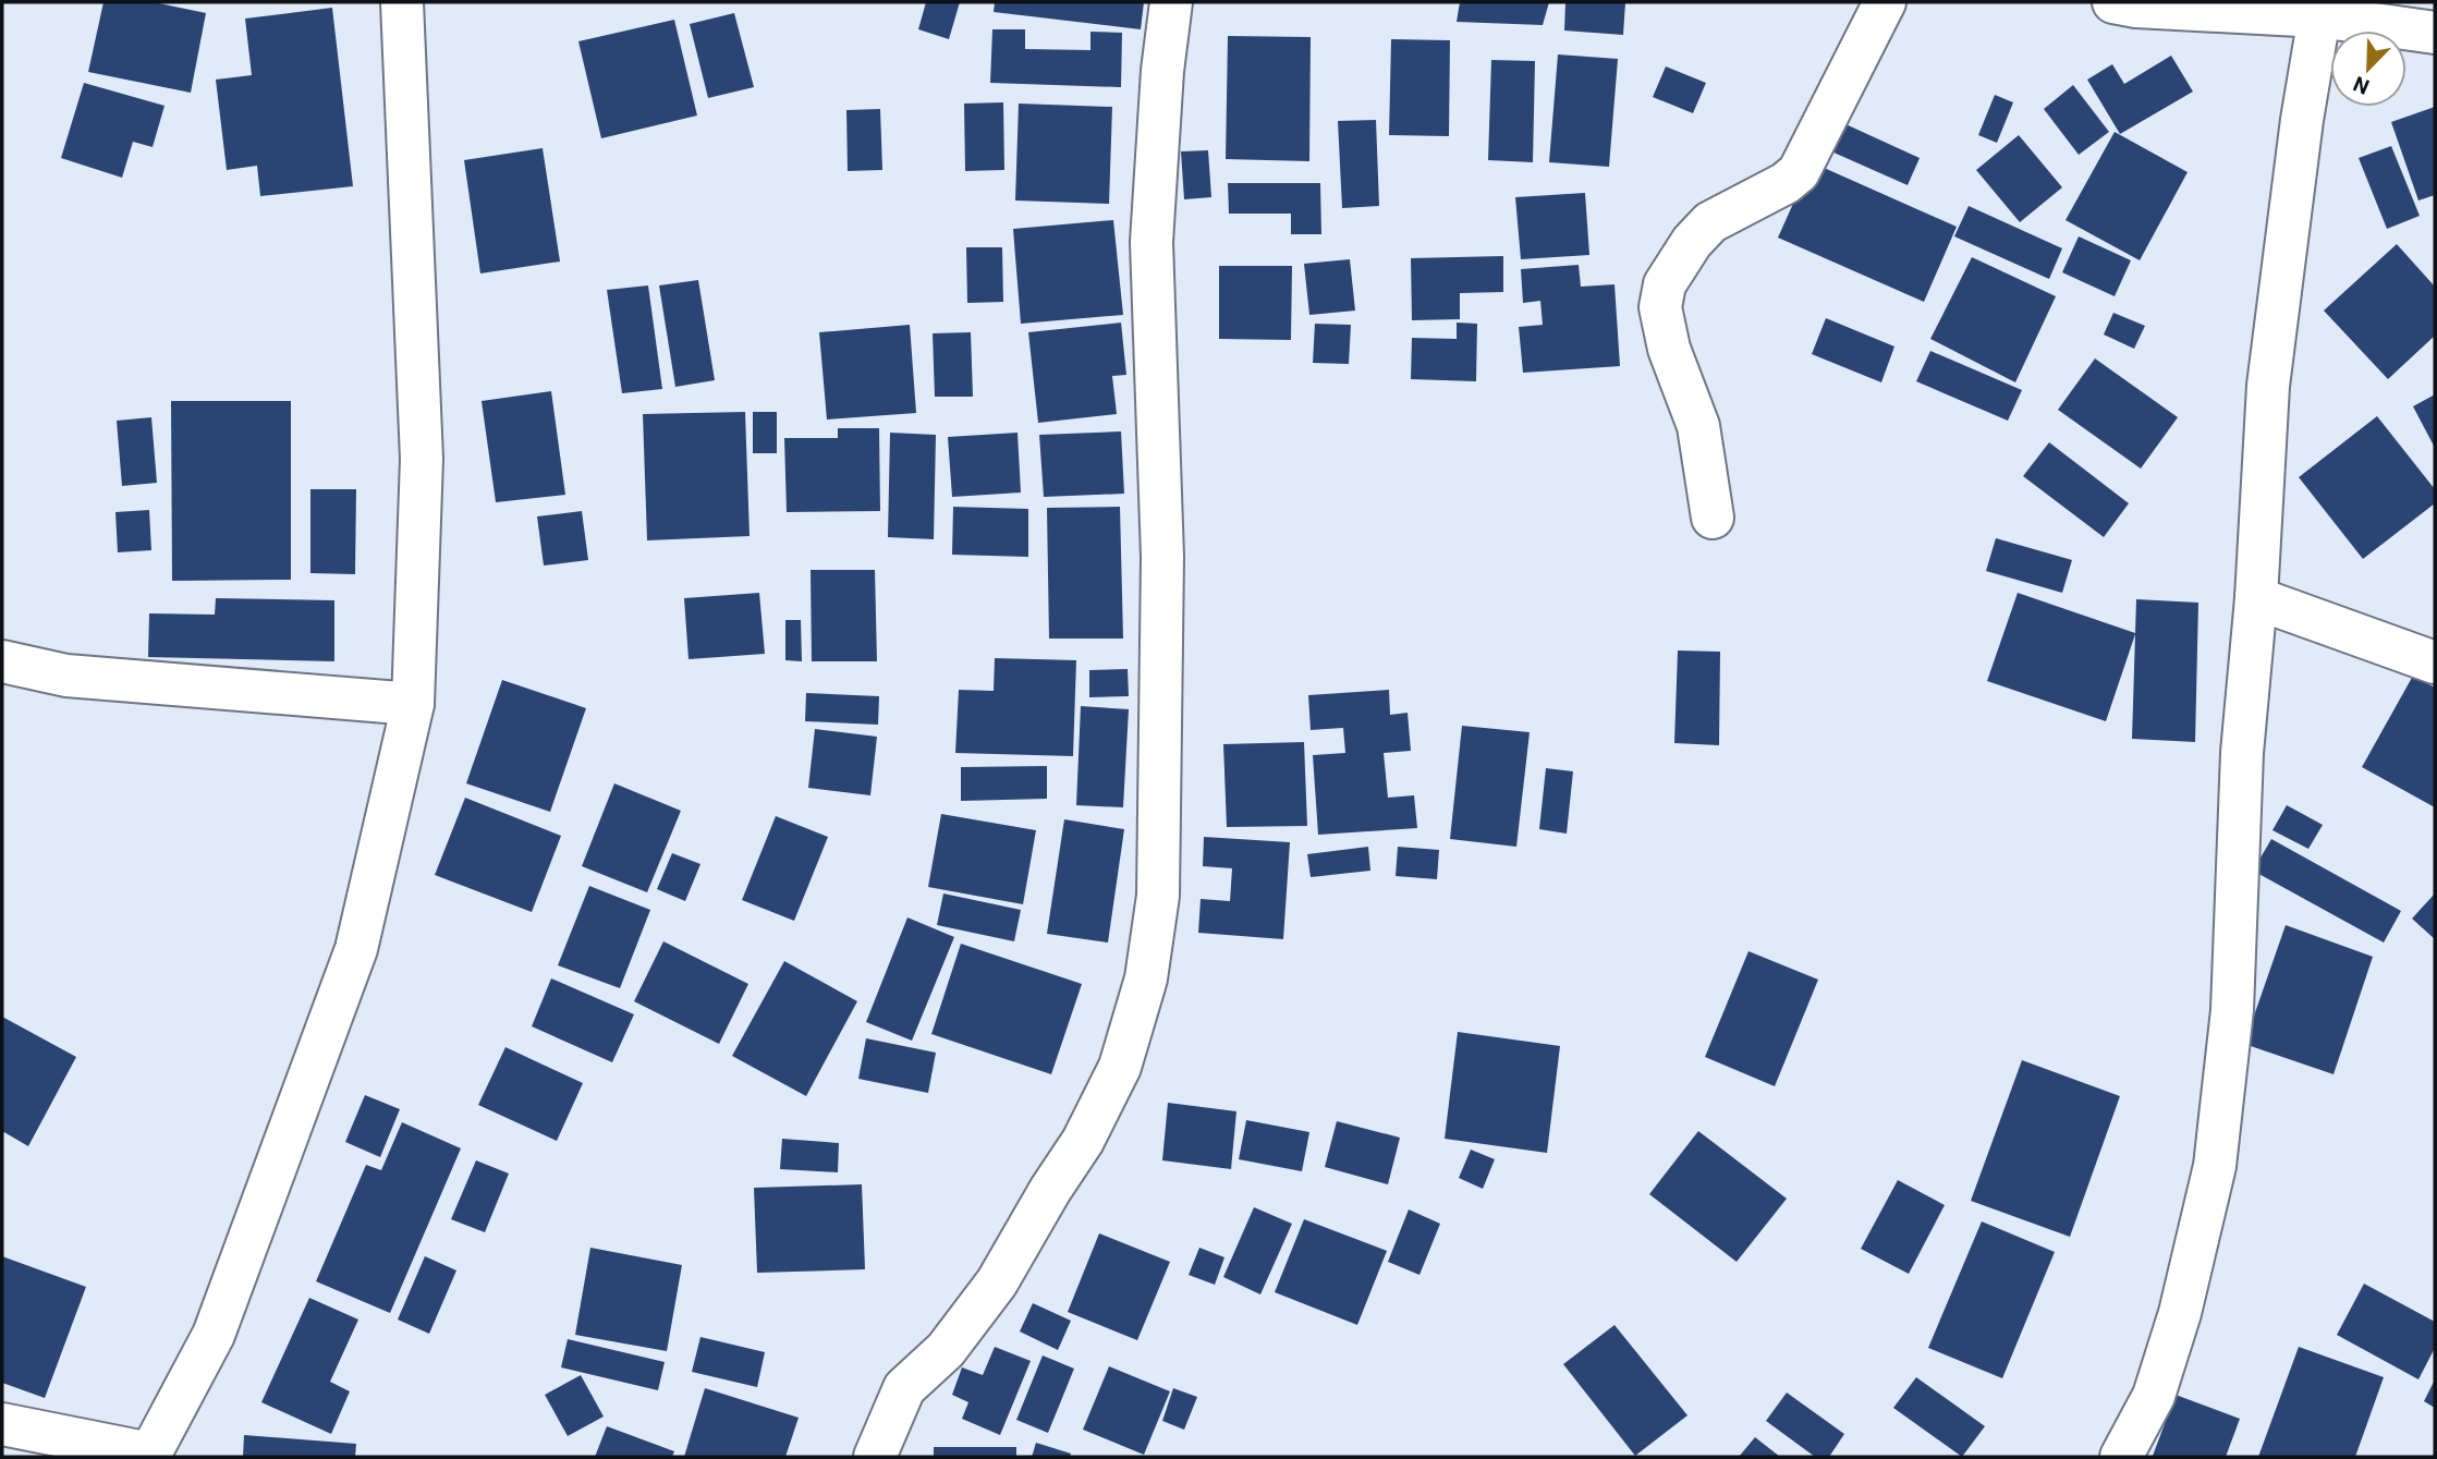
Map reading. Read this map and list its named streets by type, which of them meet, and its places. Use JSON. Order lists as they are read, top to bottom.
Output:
{
  "north": "bottom left"
}
